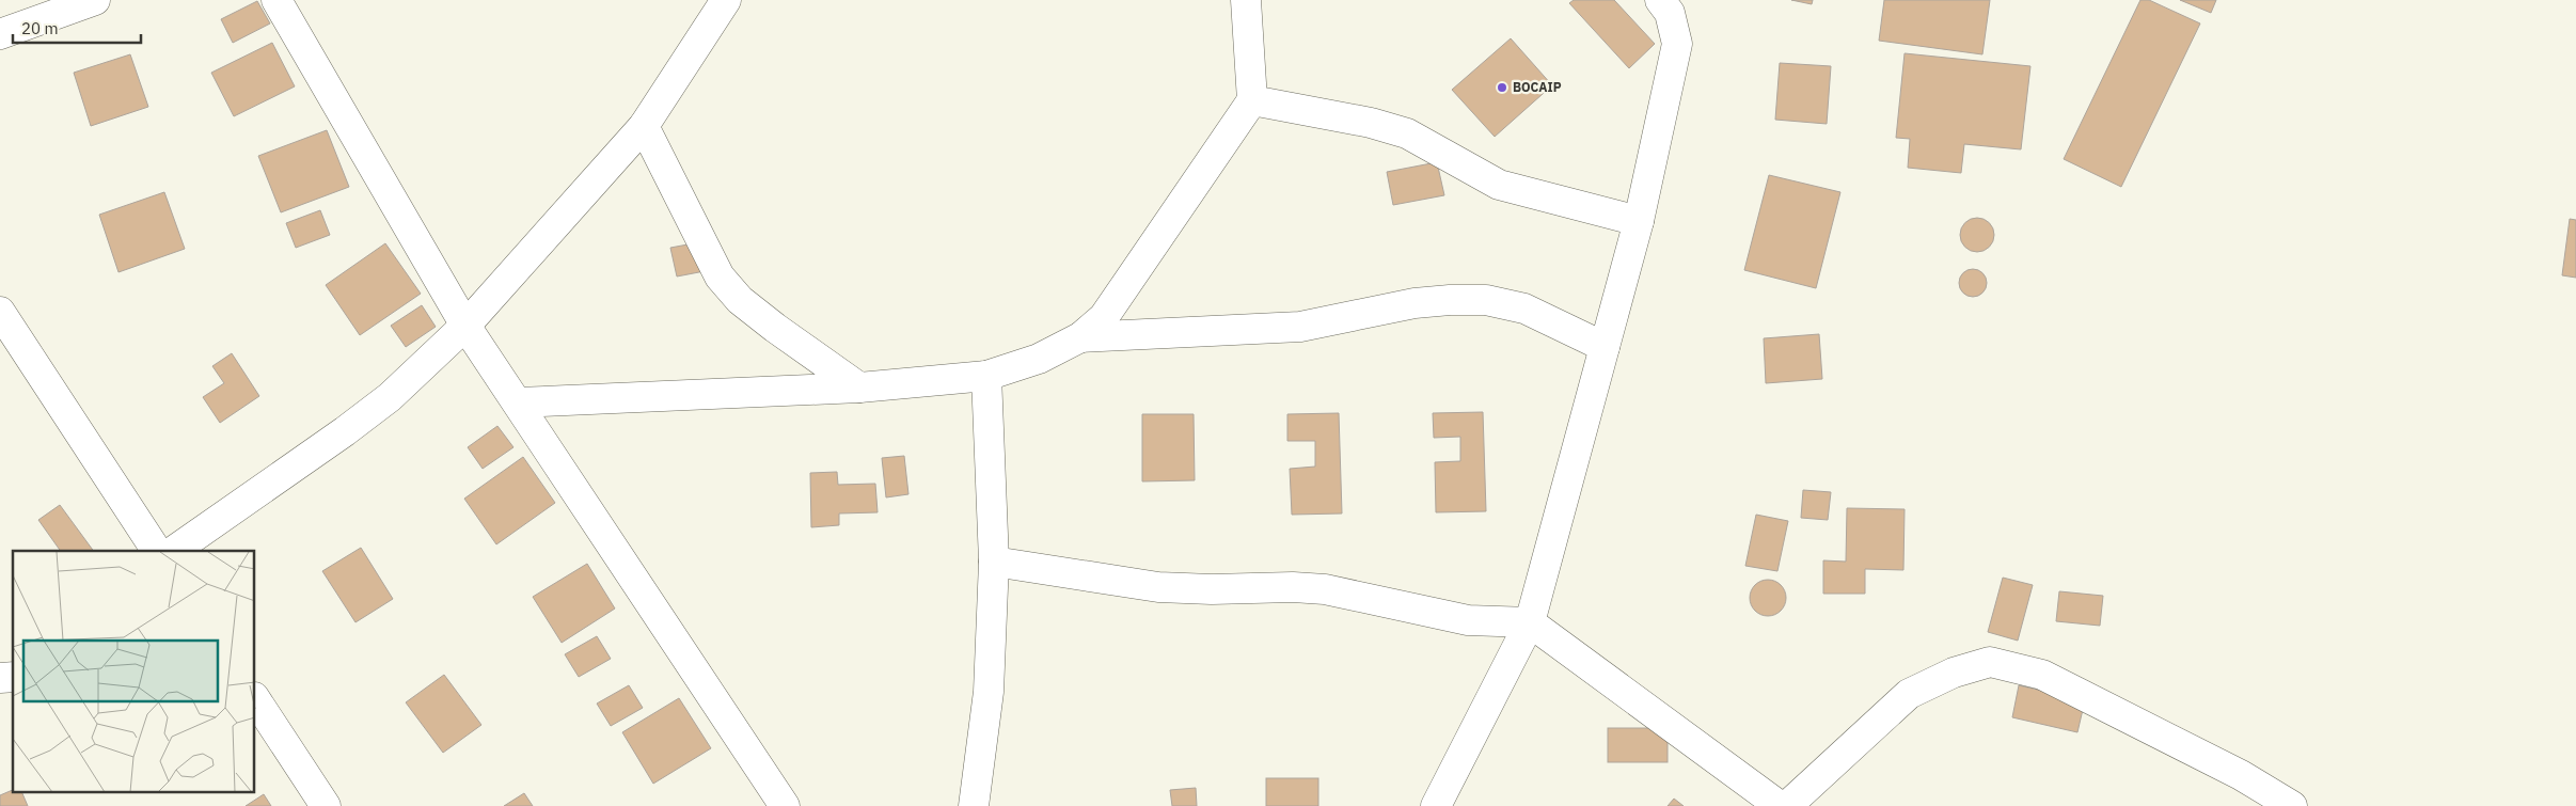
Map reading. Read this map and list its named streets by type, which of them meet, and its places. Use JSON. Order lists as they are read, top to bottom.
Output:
{
  "places": ["BOCAIP"],
  "scale_bar": "20 m"
}
